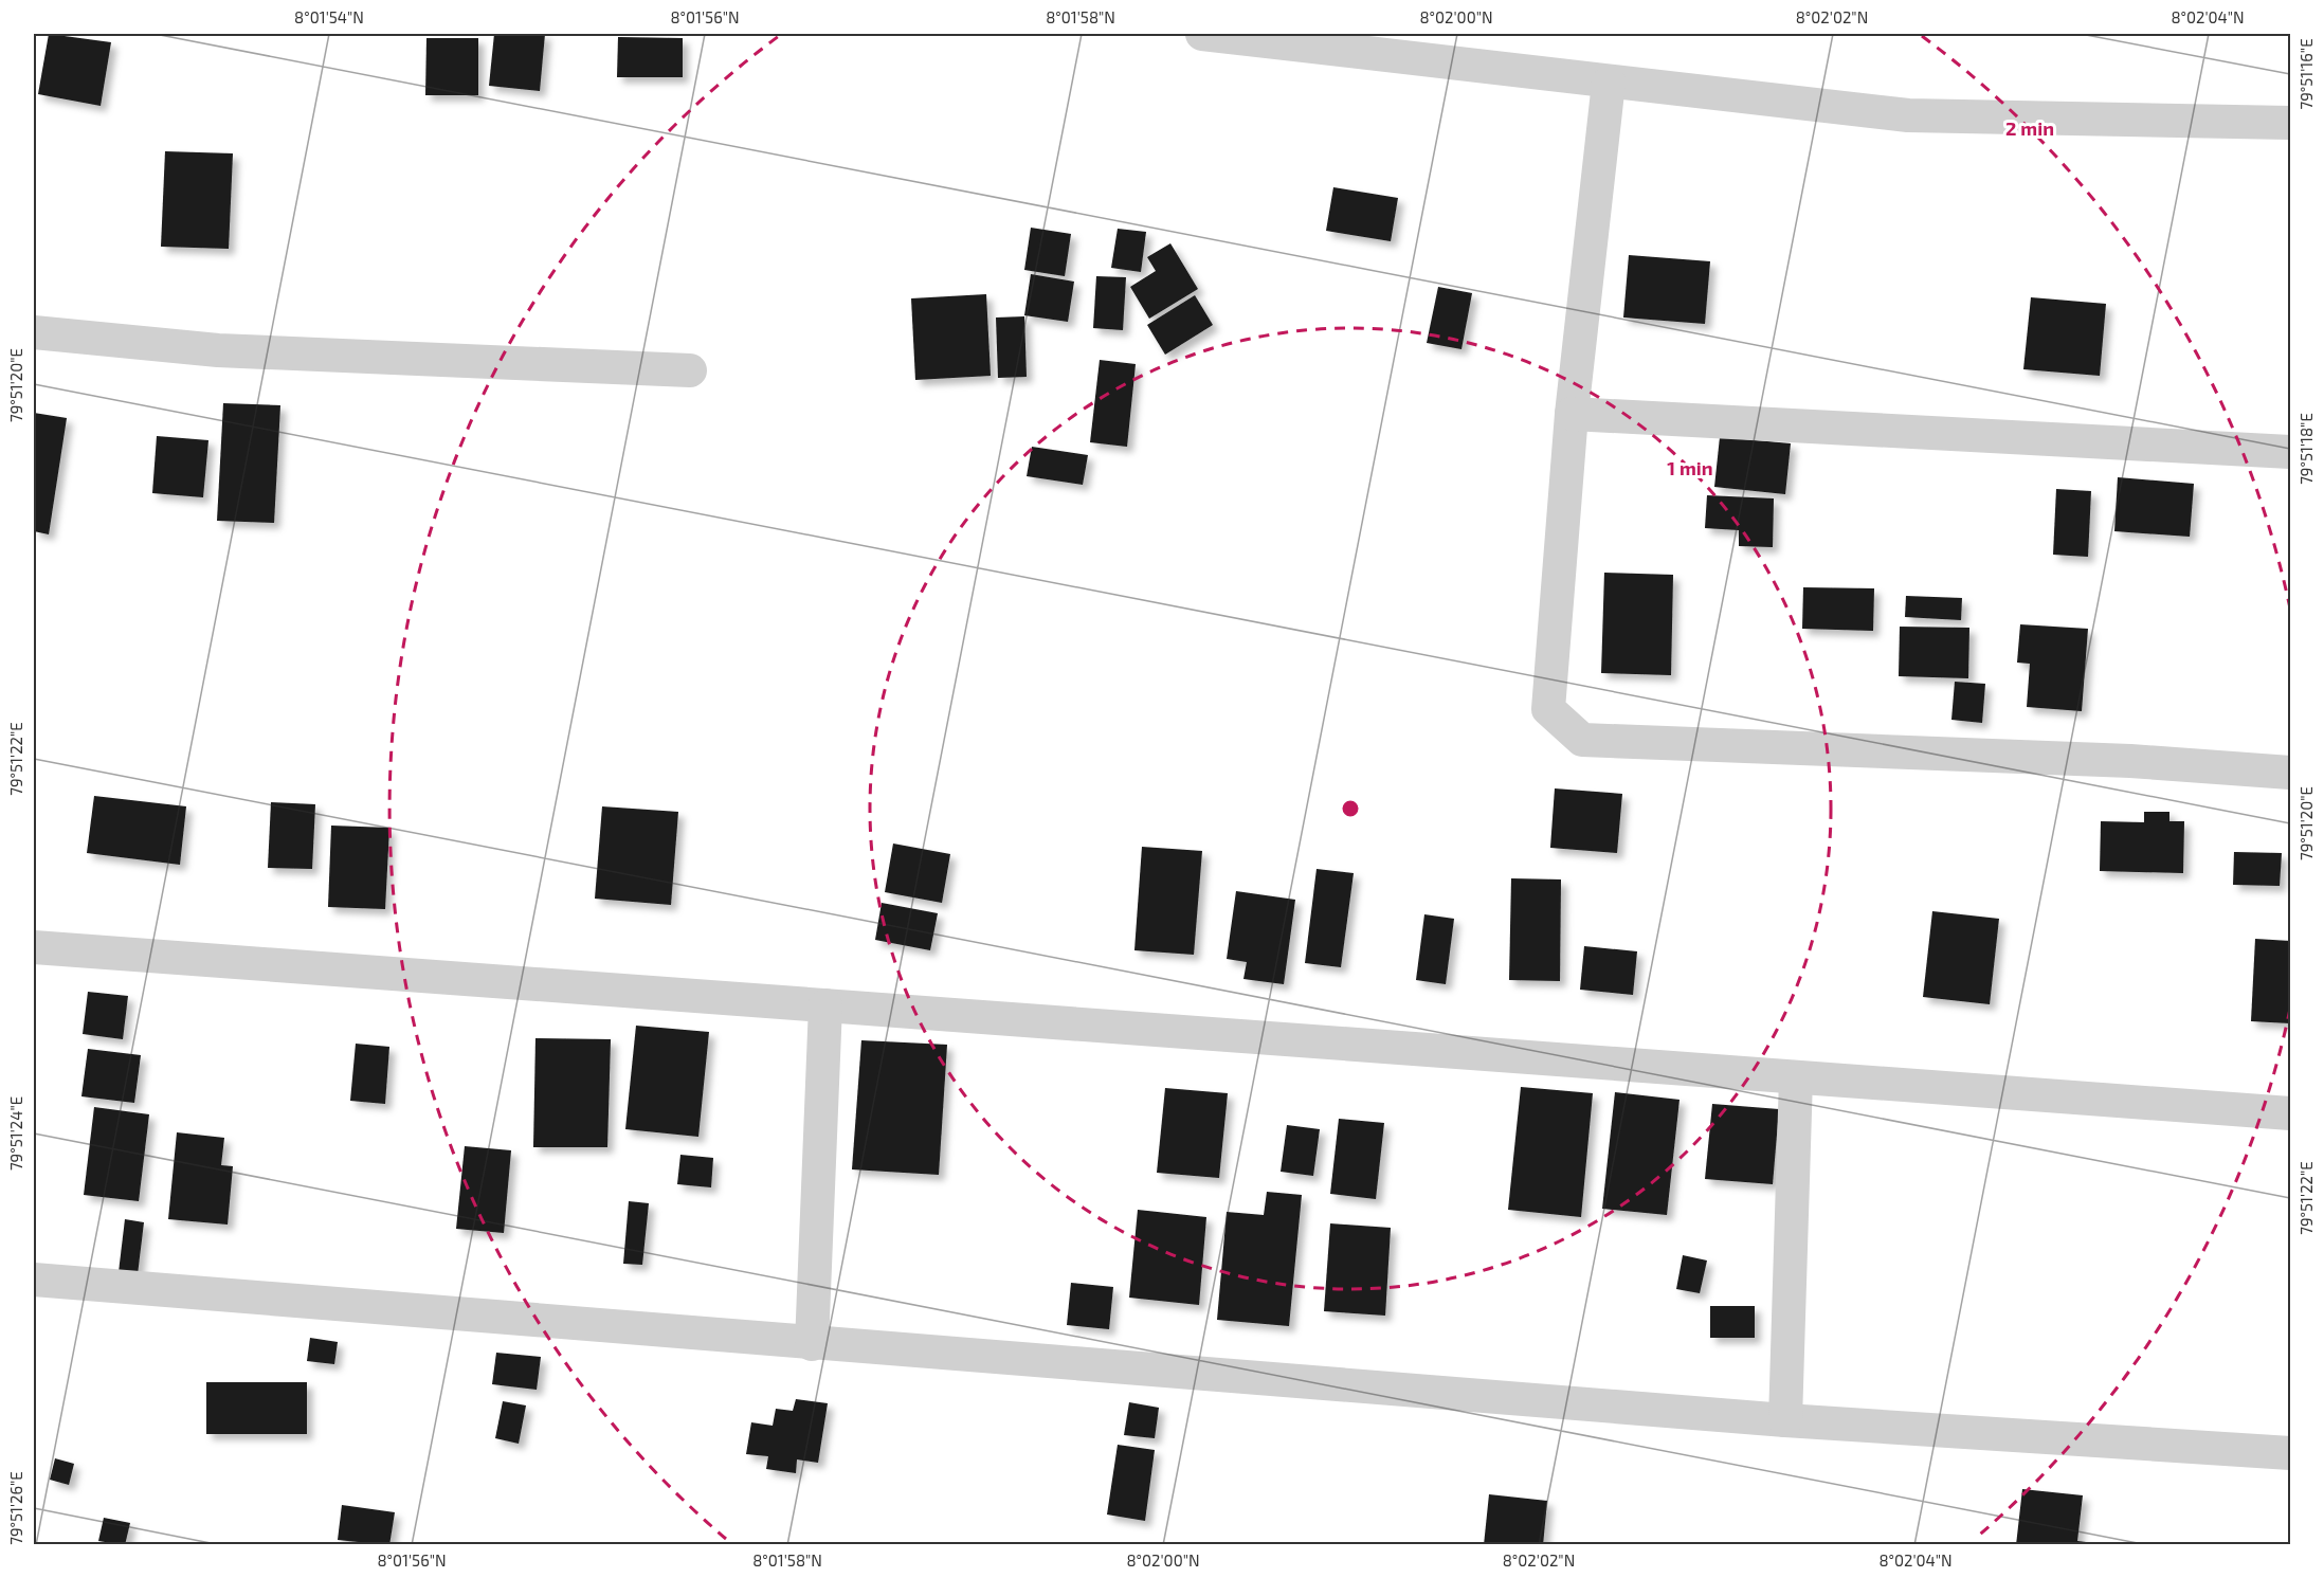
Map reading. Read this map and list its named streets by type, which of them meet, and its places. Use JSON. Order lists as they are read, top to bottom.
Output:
{
  "coordinates": [
    "8°01'54\"N",
    "8°01'56\"N",
    "8°01'58\"N",
    "8°02'00\"N",
    "8°02'02\"N",
    "8°02'04\"N",
    "79°51'16\"E",
    "79°51'20\"E",
    "79°51'18\"E",
    "79°51'22\"E",
    "79°51'24\"E",
    "79°51'26\"E"
  ],
  "rings": ["2 min", "1 min"]
}
